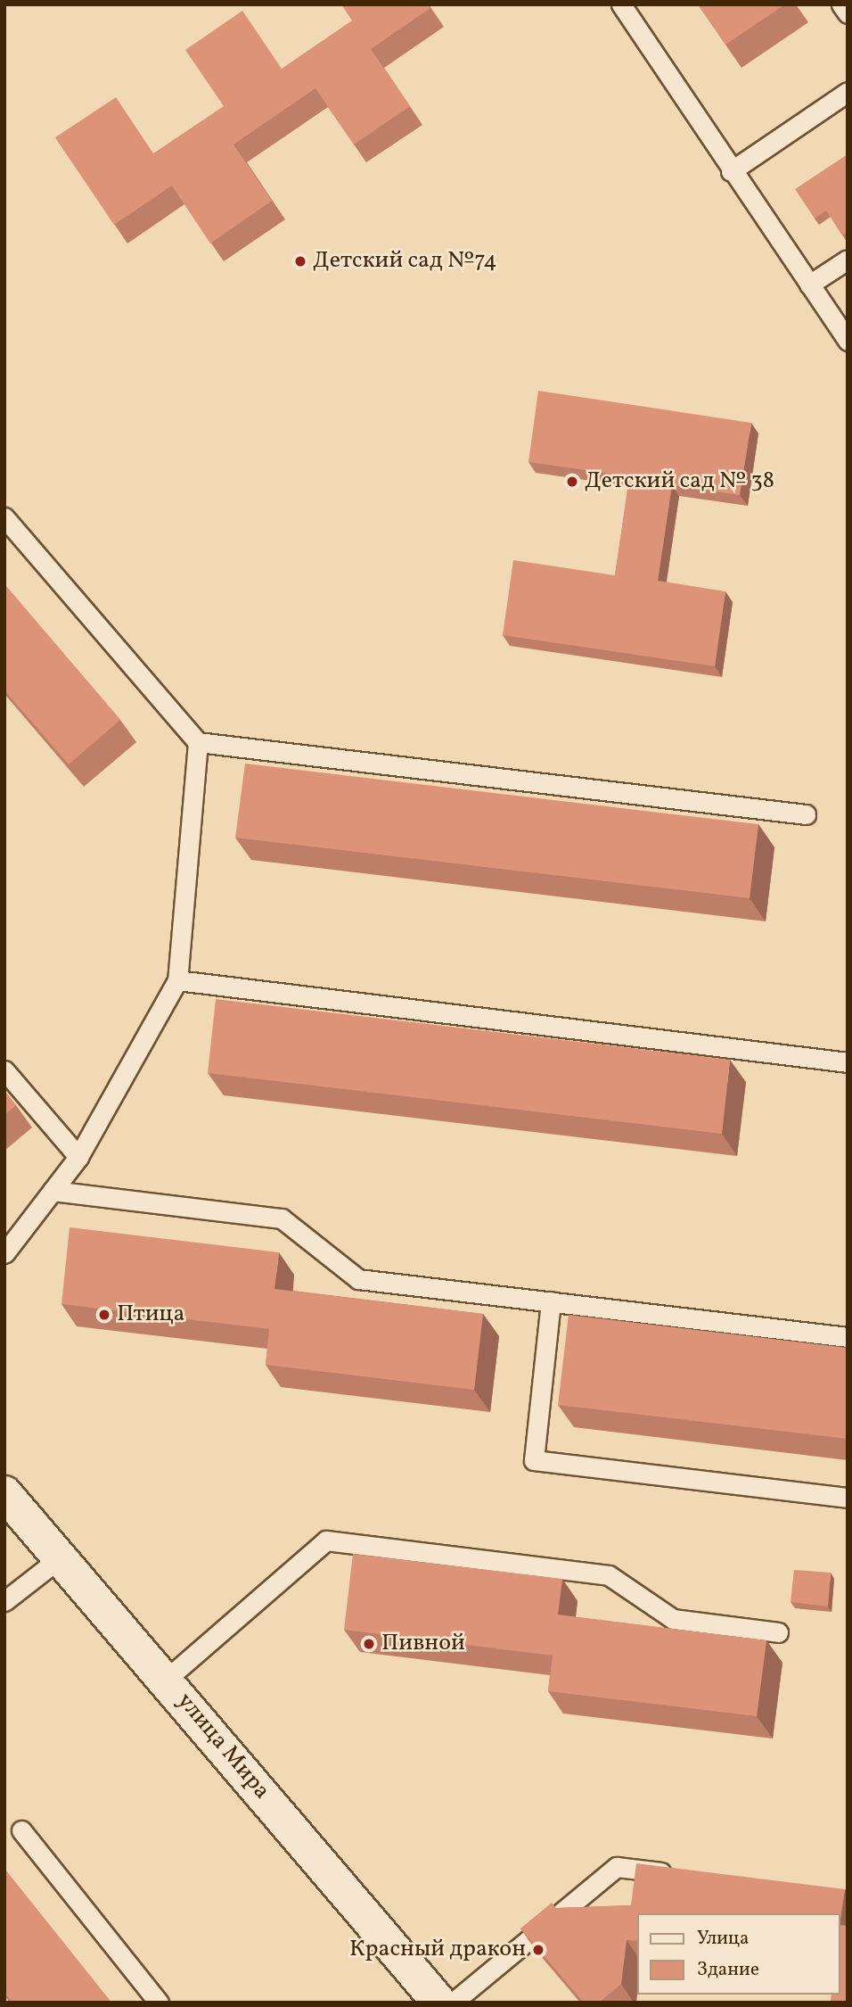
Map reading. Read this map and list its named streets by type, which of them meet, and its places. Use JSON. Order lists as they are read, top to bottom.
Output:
{
  "streets": {
    "main road": ["улица Мира"]
  },
  "places": [
    "Детский сад №74",
    "Детский сад № 38",
    "Птица",
    "Пивной",
    "Красный дракон"
  ],
  "legend": ["Улица", "Здание"]
}
